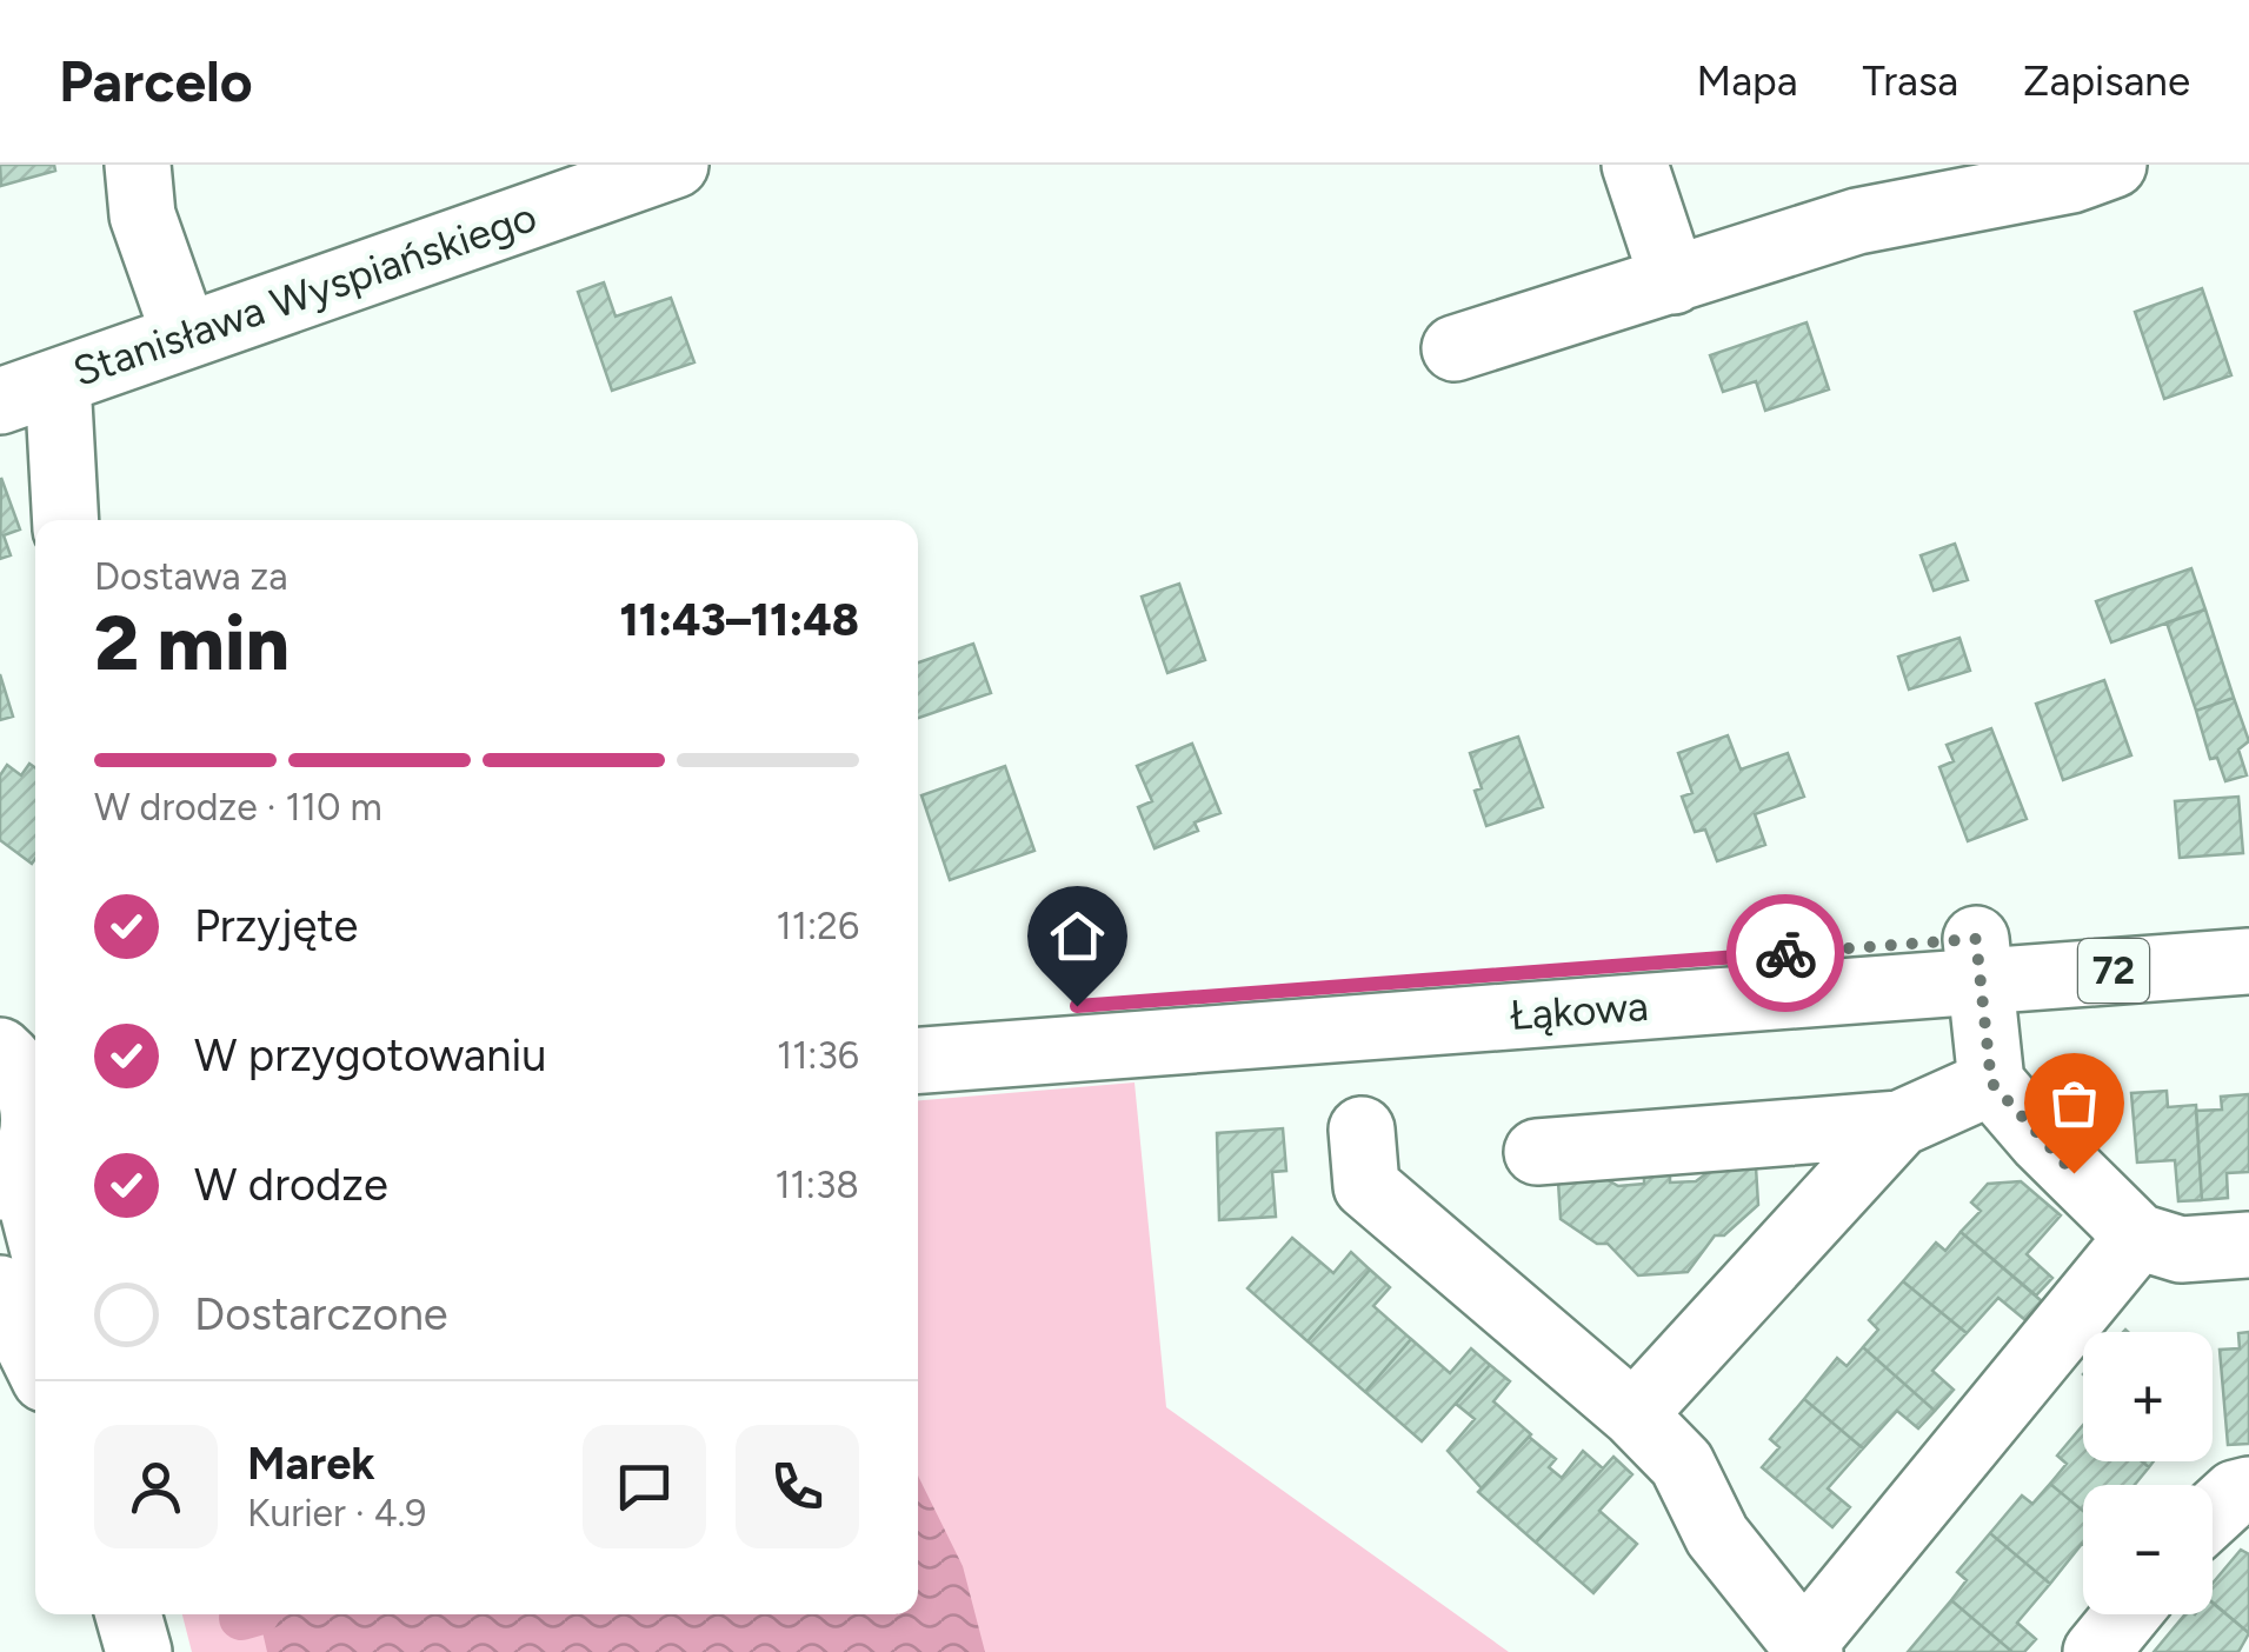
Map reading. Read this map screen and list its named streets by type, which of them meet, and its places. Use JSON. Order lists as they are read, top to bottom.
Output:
{
  "streets": {
    "street": ["Stanisława Wyspiańskiego", "72", "Łąkowa"]
  },
  "page": {
    "header": "Parcelo",
    "nav": ["Mapa", "Trasa", "Zapisane"],
    "heading": ["2 min", "Dostawa za", "11:43–11:48"],
    "panel": ["Marek", "Kurier · 4.9"],
    "bar": "W drodze · 110 m",
    "list": [
      ["Przyjęte", "11:26"],
      ["W przygotowaniu", "11:36"],
      ["W drodze", "11:38"],
      "Dostarczone"
    ],
    "map_buttons": ["+", "−"]
  }
}
